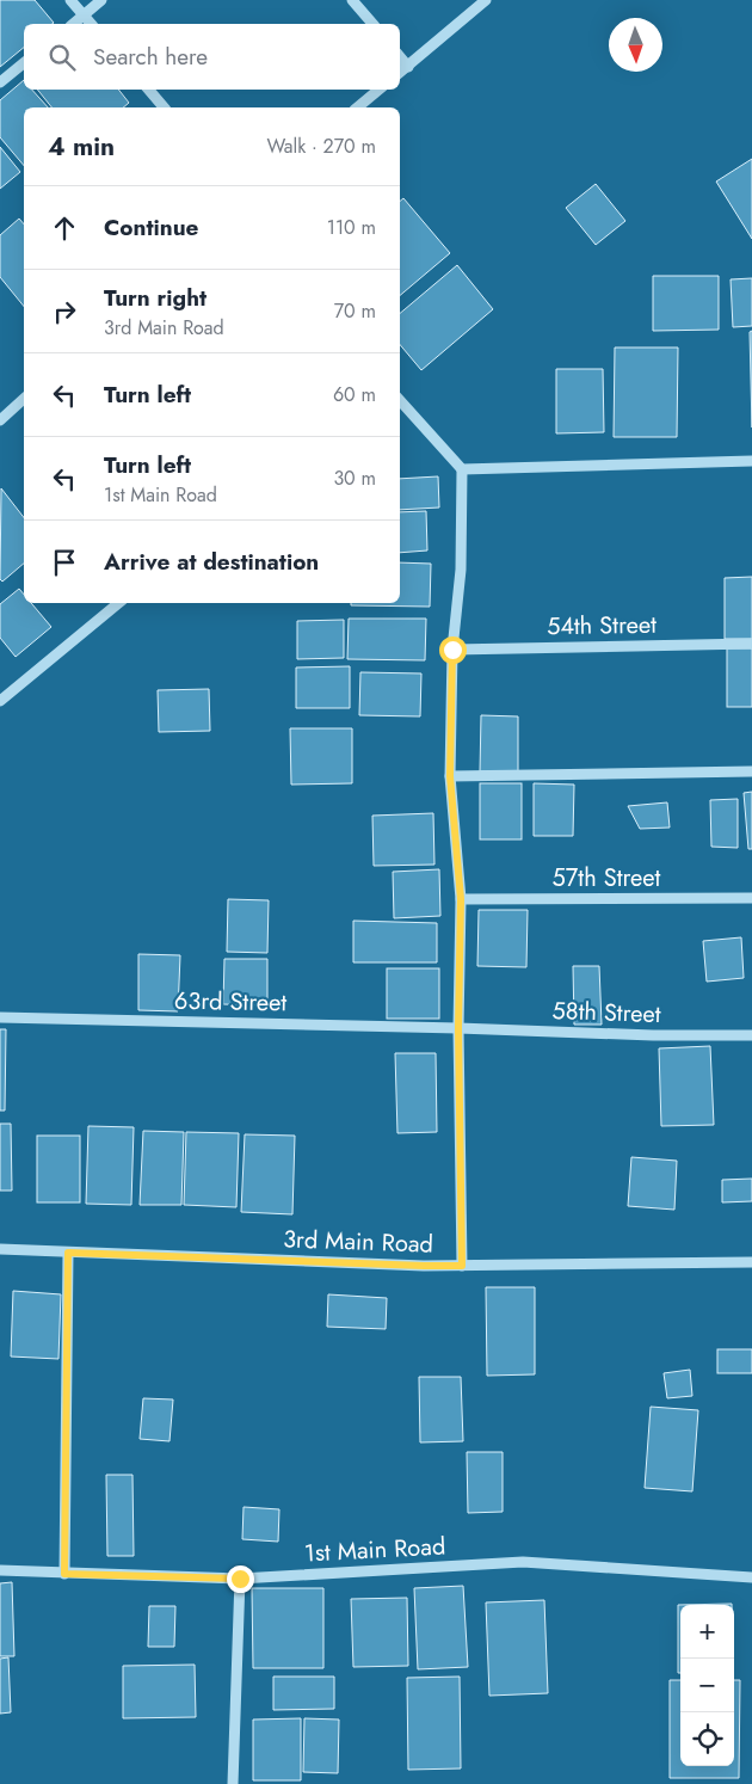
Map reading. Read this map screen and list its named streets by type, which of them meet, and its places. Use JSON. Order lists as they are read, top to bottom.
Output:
{
  "streets": {
    "street": [
      "54th Street",
      "57th Street",
      "63rd Street",
      "58th Street",
      "3rd Main Road",
      "1st Main Road"
    ]
  },
  "crossings": [
    ["63rd Street", "58th Street"]
  ],
  "north": "bottom",
  "page": {
    "search": "Search here",
    "heading": ["4 min", "Walk · 270 m"],
    "list": [
      ["Continue", "110 m"],
      ["Turn right", "3rd Main Road", "70 m"],
      ["Turn left", "60 m"],
      ["Turn left", "1st Main Road", "30 m"],
      "Arrive at destination"
    ],
    "map_buttons": ["+", "−"]
  }
}
